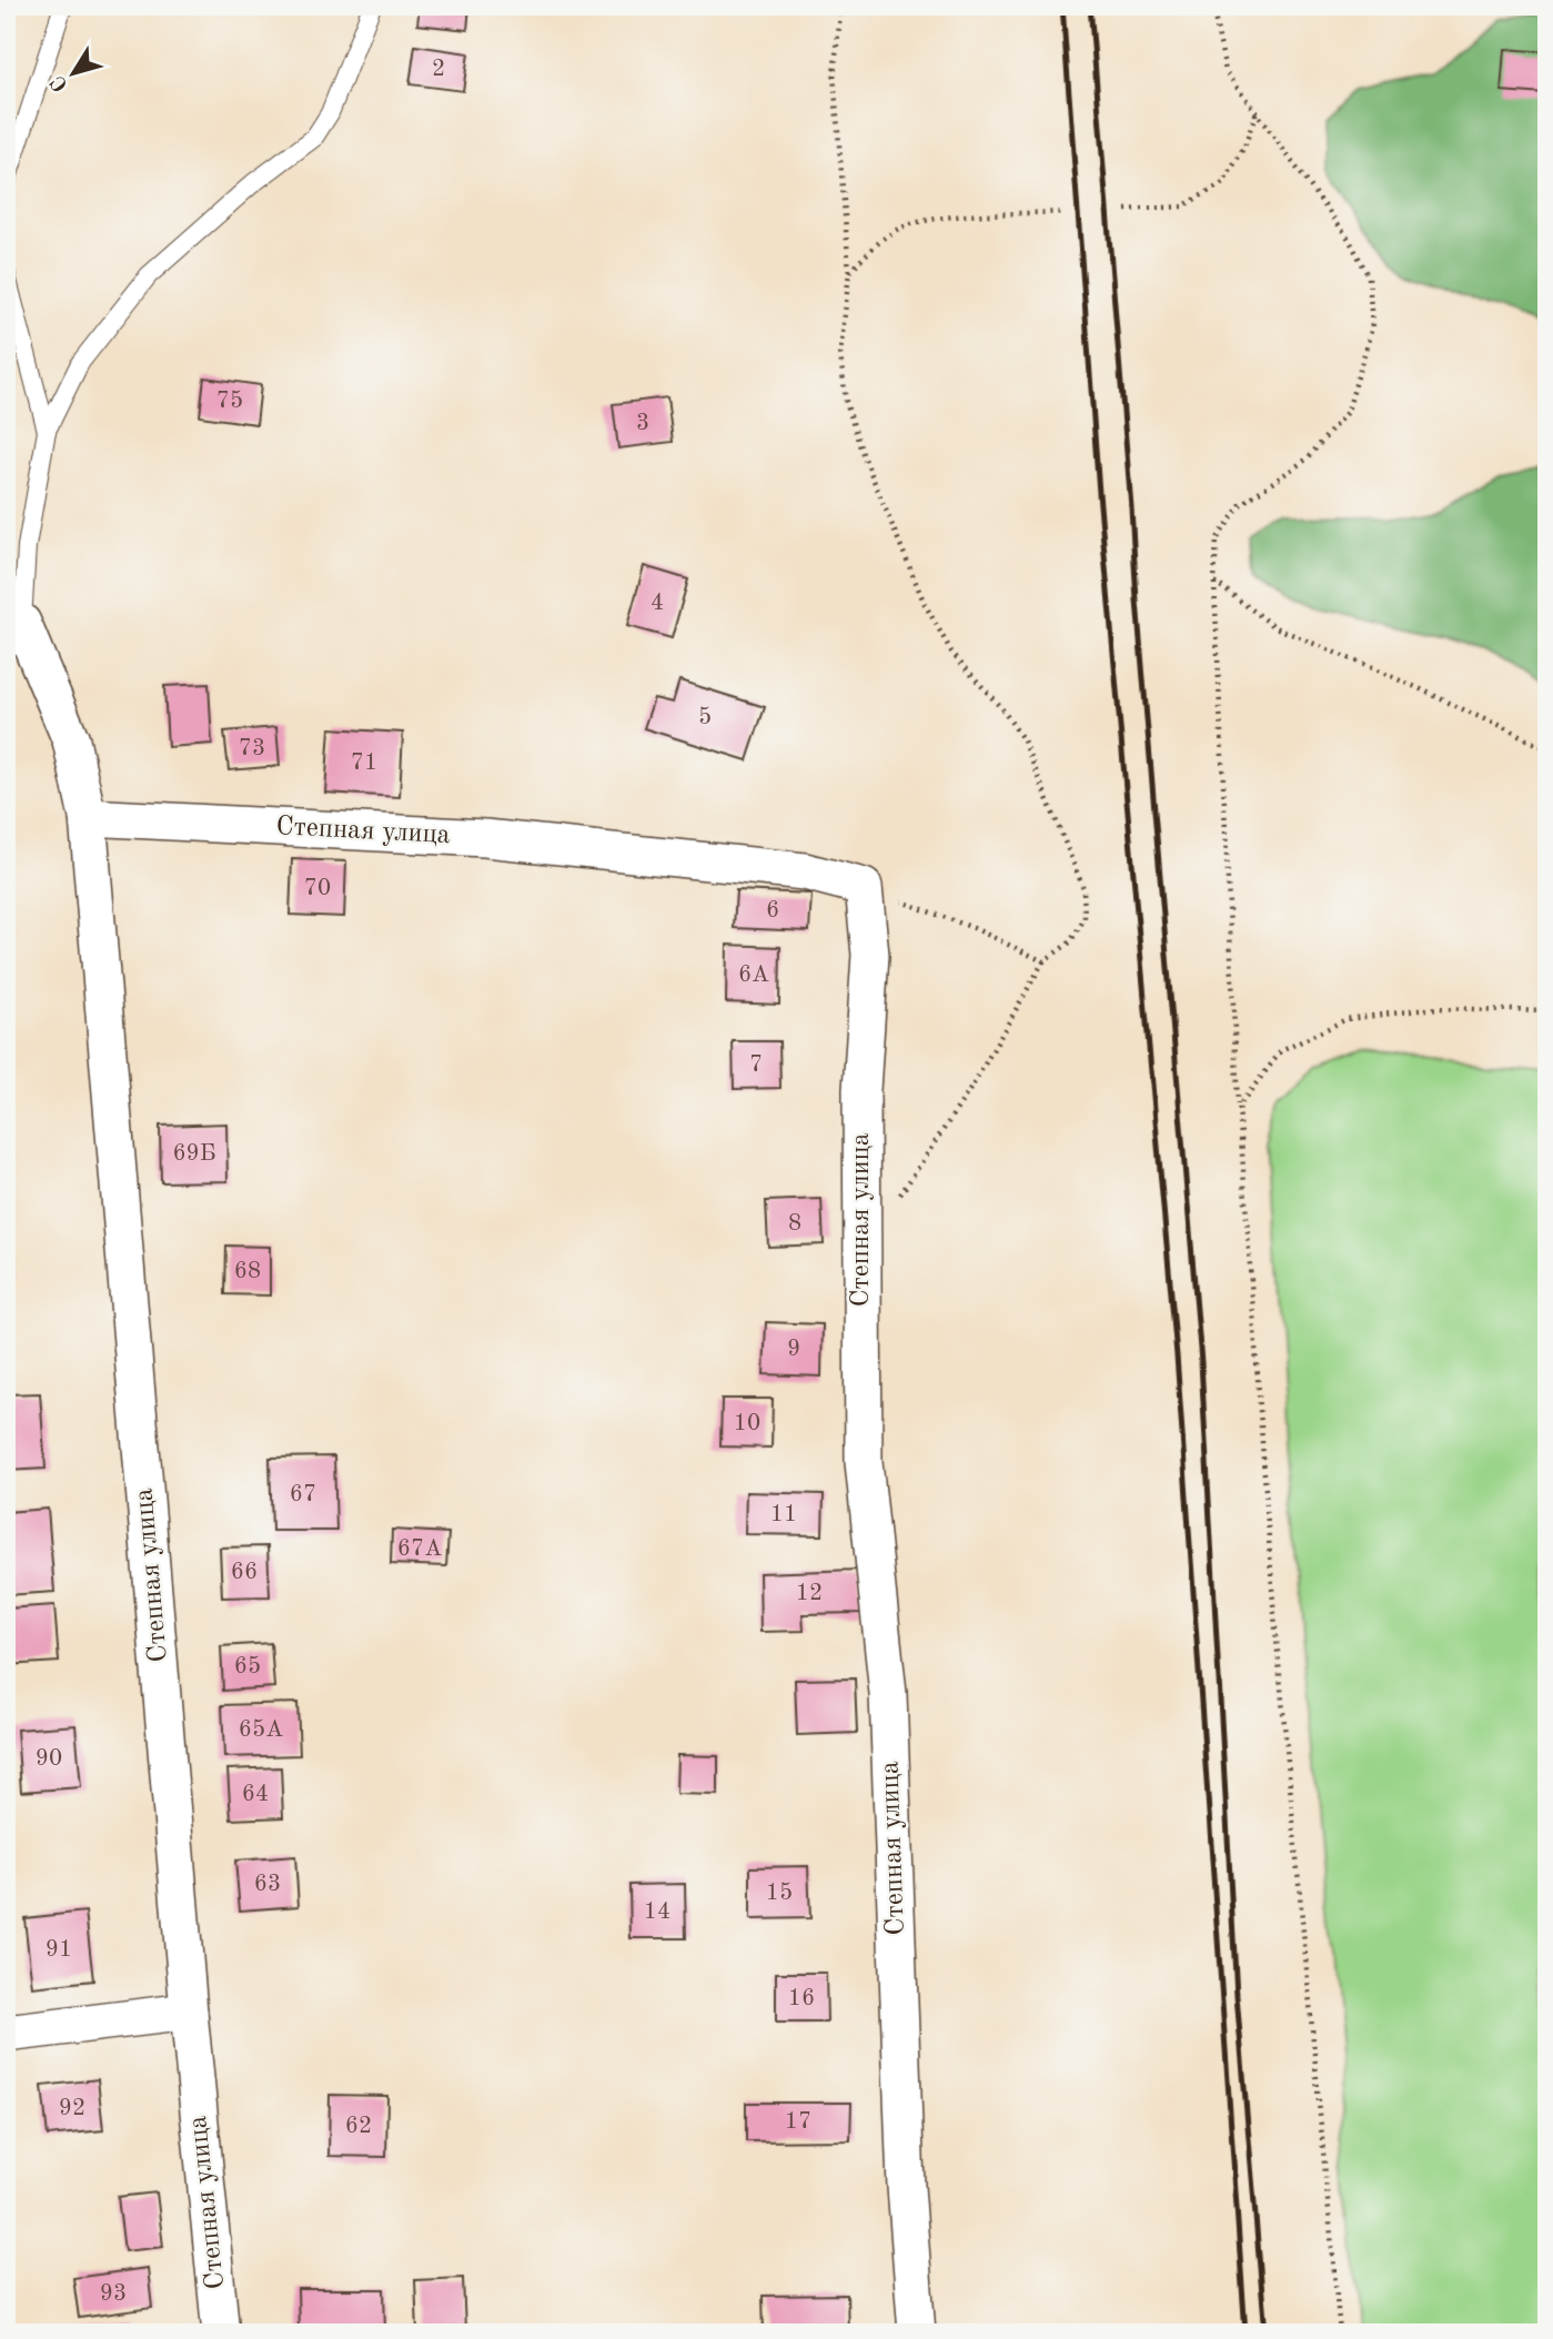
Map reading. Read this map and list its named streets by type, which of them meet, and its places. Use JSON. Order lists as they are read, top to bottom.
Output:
{
  "streets": {
    "street": ["Степная улица"]
  },
  "house_numbers": [
    "2",
    "75",
    "3",
    "4",
    "5",
    "73",
    "71",
    "70",
    "6",
    "6А",
    "7",
    "69Б",
    "8",
    "68",
    "9",
    "10",
    "67",
    "11",
    "67А",
    "66",
    "12",
    "65",
    "65А",
    "90",
    "64",
    "63",
    "15",
    "14",
    "91",
    "16",
    "92",
    "17",
    "62",
    "93"
  ],
  "north": "bottom left"
}
